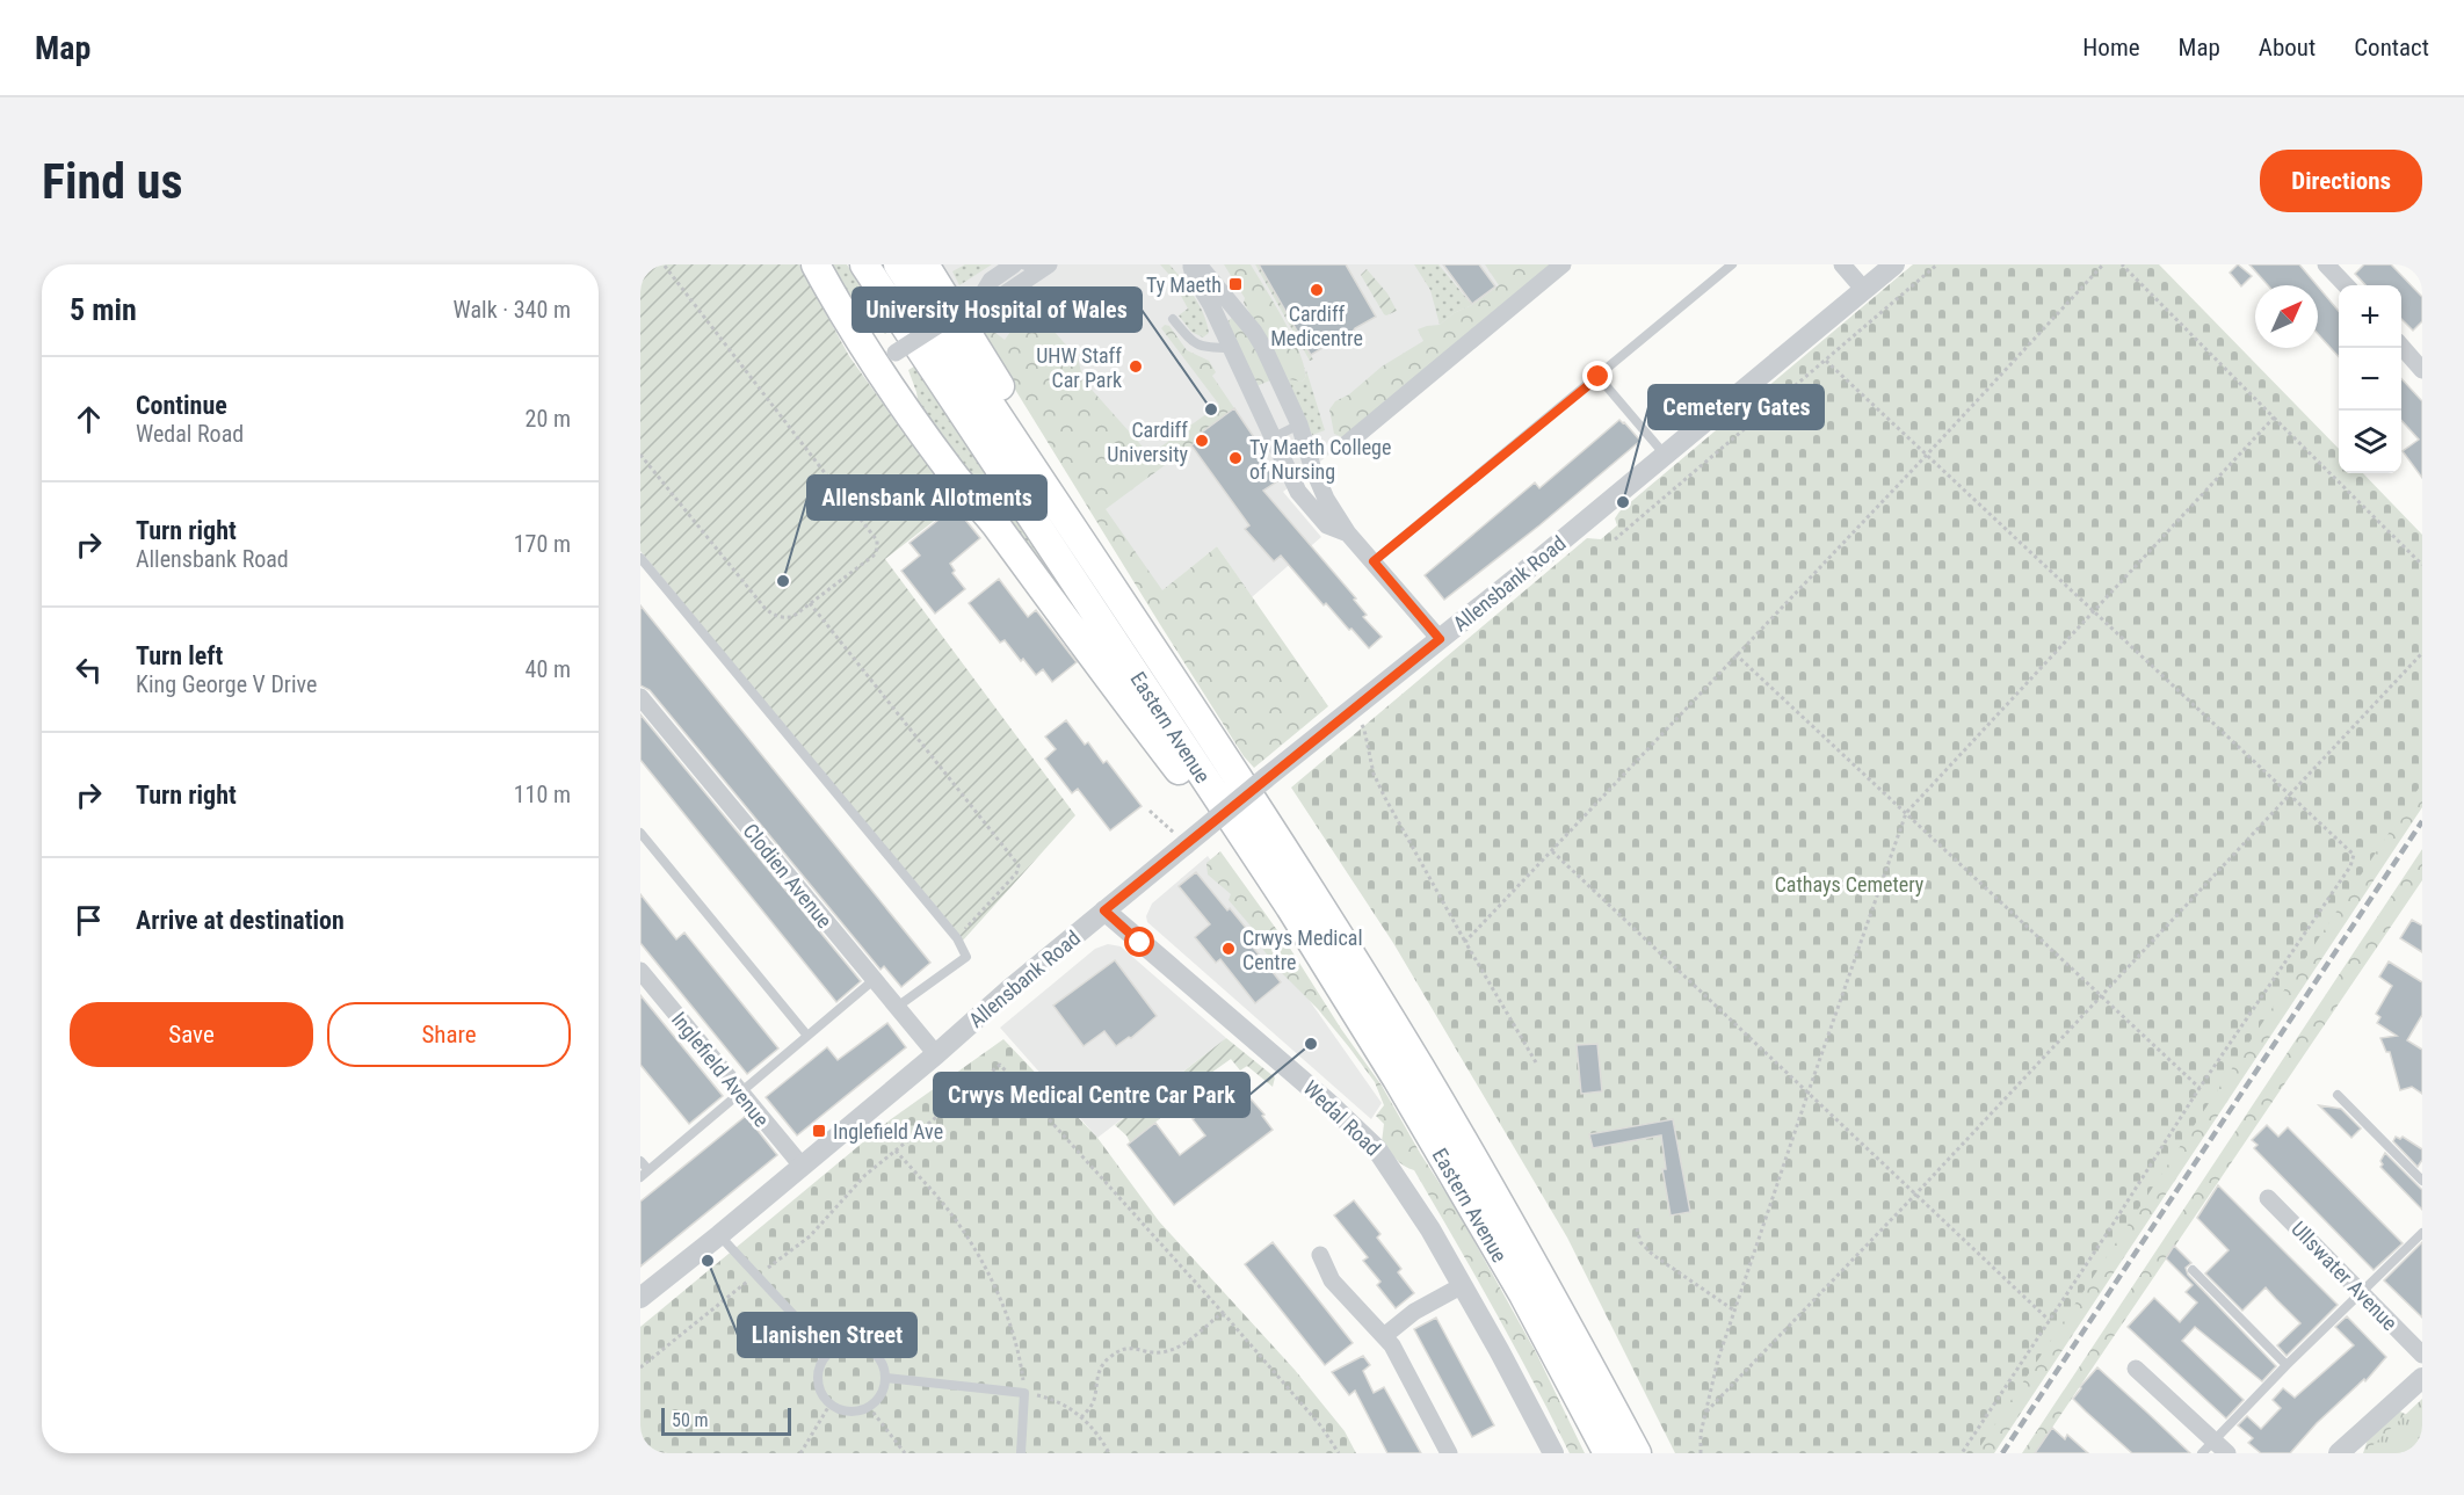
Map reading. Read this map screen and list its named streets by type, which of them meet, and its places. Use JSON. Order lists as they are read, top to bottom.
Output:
{
  "streets": {
    "highway": ["Eastern Avenue"],
    "street": [
      "Allensbank Road",
      "Clodien Avenue",
      "Inglefield Avenue",
      "Wedal Road",
      "Ullswater Avenue"
    ]
  },
  "crossings": [
    ["Allensbank Road", "Clodien Avenue"],
    ["Allensbank Road", "Inglefield Avenue"],
    ["Allensbank Road", "Wedal Road"]
  ],
  "parks": ["Cathays Cemetery"],
  "places": {
    "transit": ["Ty Maeth", "Inglefield Ave"],
    "other": [
      "Cardiff Medicentre",
      "UHW Staff Car Park",
      "University Hospital of Wales",
      "Cardiff University",
      "Ty Maeth College of Nursing",
      "Cemetery Gates",
      "Allensbank Allotments",
      "Crwys Medical Centre",
      "Crwys Medical Centre Car Park",
      "Llanishen Street"
    ]
  },
  "scale_bar": "50 m",
  "north": "top right",
  "page": {
    "header": "Map",
    "nav": [
      "Home",
      "Map",
      "About",
      "Contact"
    ],
    "buttons": [
      "Directions",
      ["Save", "Share"]
    ],
    "title": "Find us",
    "heading": ["5 min", "Walk · 340 m"],
    "map_buttons": ["+", "−"],
    "list": [
      ["Continue", "Wedal Road", "20 m"],
      ["Turn right", "Allensbank Road", "170 m"],
      ["Turn left", "King George V Drive", "40 m"],
      ["Turn right", "110 m"],
      "Arrive at destination"
    ],
    "scale": "50 m"
  }
}
